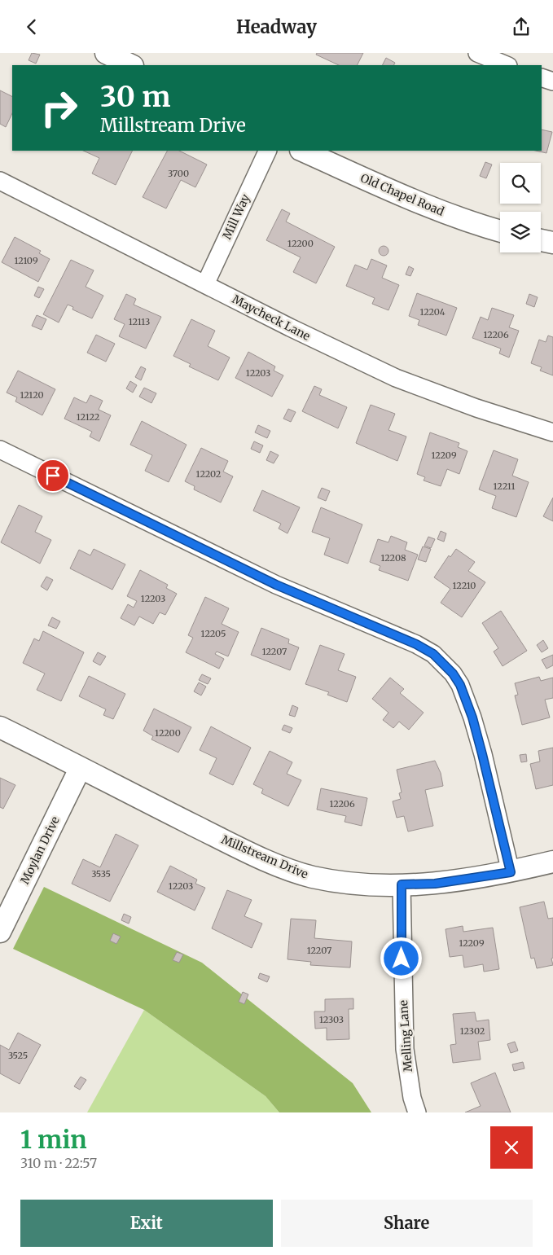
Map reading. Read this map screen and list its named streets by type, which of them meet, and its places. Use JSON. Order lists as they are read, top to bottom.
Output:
{
  "streets": {
    "street": [
      "Old Chapel Road",
      "Mill Way",
      "Maycheck Lane",
      "Moylan Drive",
      "Millstream Drive",
      "Melling Lane"
    ]
  },
  "crossings": [
    ["Mill Way", "Maycheck Lane"],
    ["Moylan Drive", "Millstream Drive"],
    ["Millstream Drive", "Melling Lane"]
  ],
  "house_numbers": [
    "3700",
    "12200",
    "12109",
    "12204",
    "12113",
    "12206",
    "12203",
    "12120",
    "12122",
    "12209",
    "12202",
    "12211",
    "12208",
    "12210",
    "12203",
    "12205",
    "12207",
    "12200",
    "12206",
    "3535",
    "12203",
    "12209",
    "12207",
    "12303",
    "12302",
    "3525"
  ],
  "page": {
    "header": "Headway",
    "turn": ["30 m", "Millstream Drive"],
    "heading": ["1 min", "310 m · 22:57"],
    "buttons": ["Exit", "Share"]
  }
}
